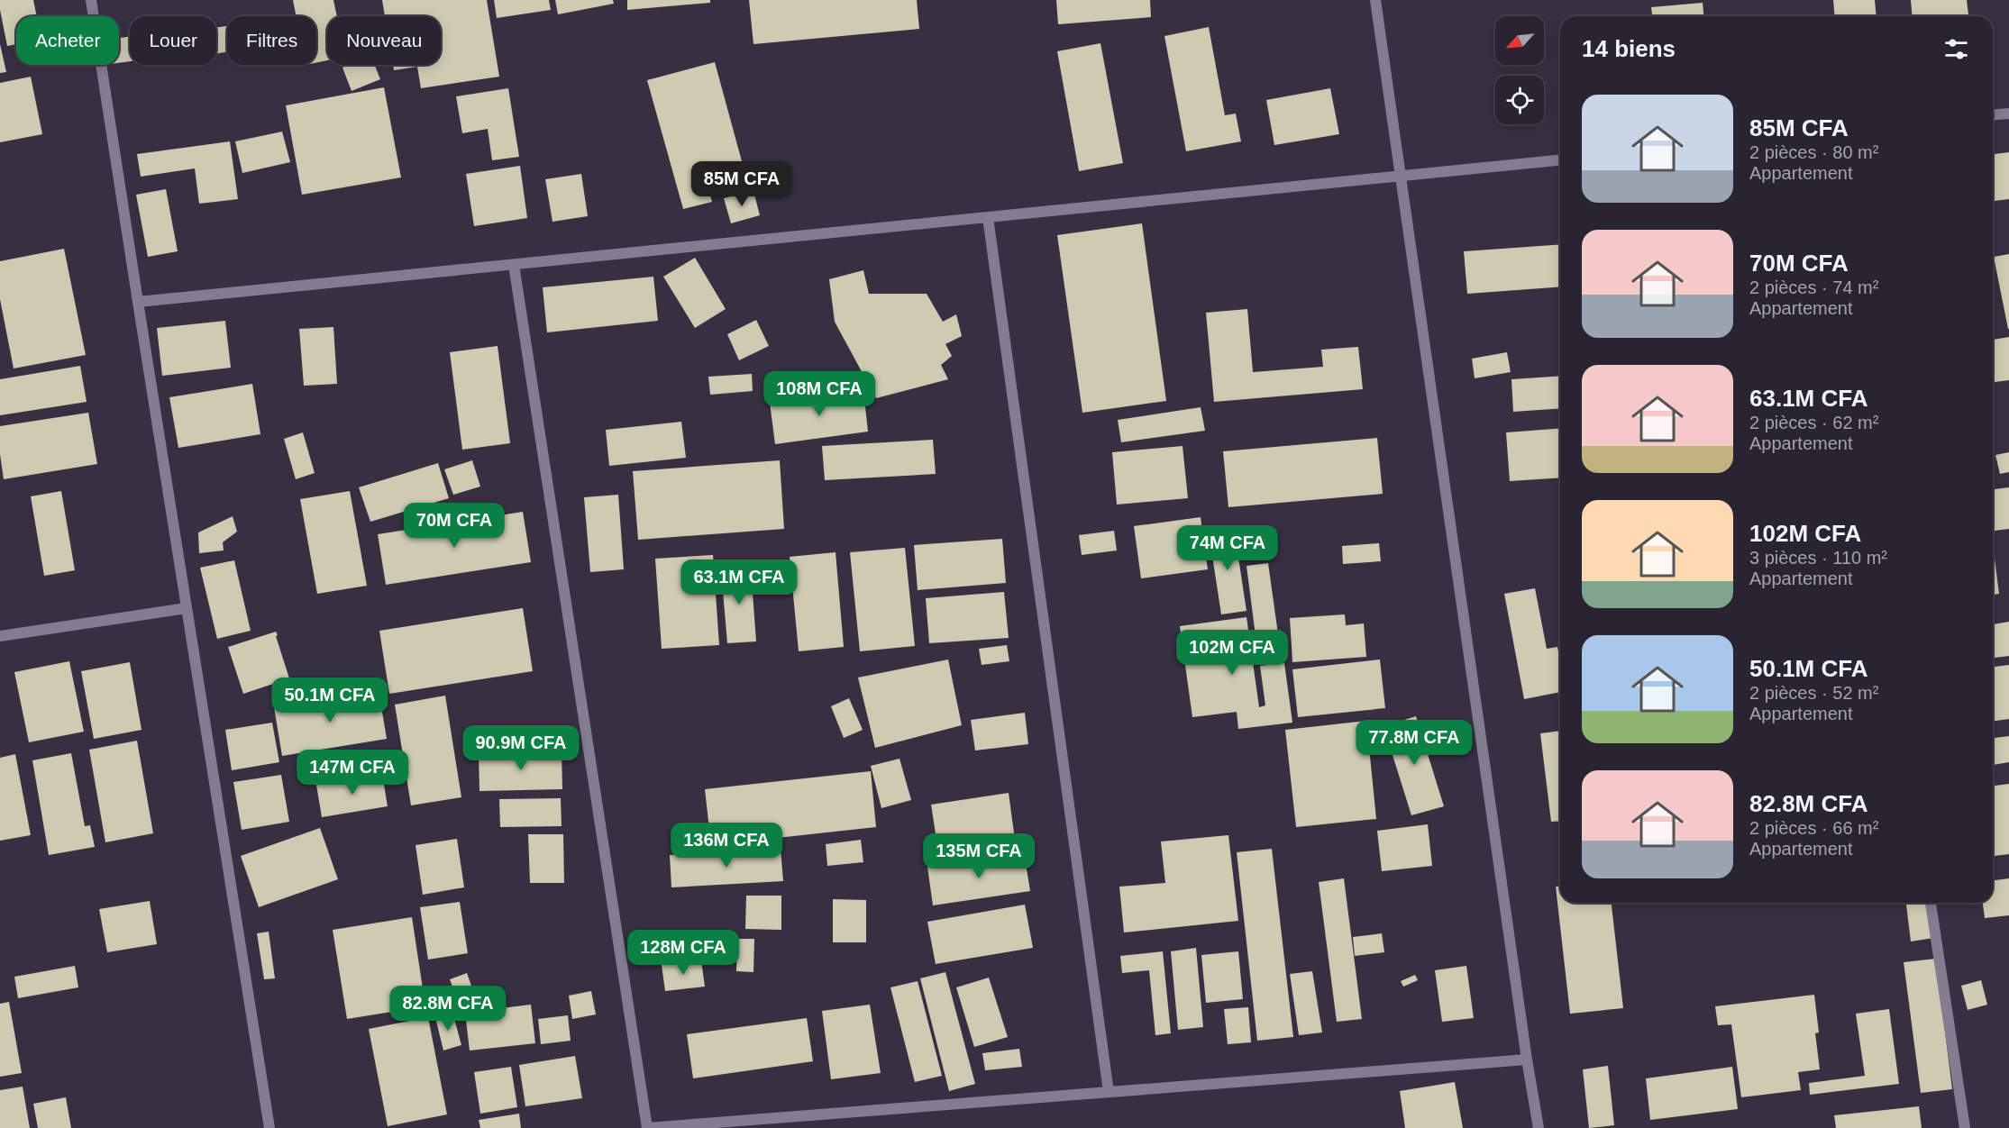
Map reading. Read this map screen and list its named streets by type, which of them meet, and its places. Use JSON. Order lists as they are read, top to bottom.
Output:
{
  "north": "bottom left",
  "page": {
    "chip": [
      "Acheter",
      "Louer",
      "Filtres",
      "Nouveau"
    ],
    "heading": "14 biens",
    "list": [
      {
        "name": "85M CFA",
        "note": "2 pièces · 80 m² · Appartement"
      },
      {
        "name": "70M CFA",
        "note": "2 pièces · 74 m² · Appartement"
      },
      {
        "name": "63.1M CFA",
        "note": "2 pièces · 62 m² · Appartement"
      },
      {
        "name": "102M CFA",
        "note": "3 pièces · 110 m² · Appartement"
      },
      {
        "name": "50.1M CFA",
        "note": "2 pièces · 52 m² · Appartement"
      },
      {
        "name": "82.8M CFA",
        "note": "2 pièces · 66 m² · Appartement"
      }
    ],
    "price": [
      "85M CFA",
      "108M CFA",
      "70M CFA",
      "74M CFA",
      "63.1M CFA",
      "102M CFA",
      "50.1M CFA",
      "77.8M CFA",
      "90.9M CFA",
      "147M CFA",
      "136M CFA",
      "135M CFA",
      "128M CFA",
      "82.8M CFA"
    ]
  }
}
